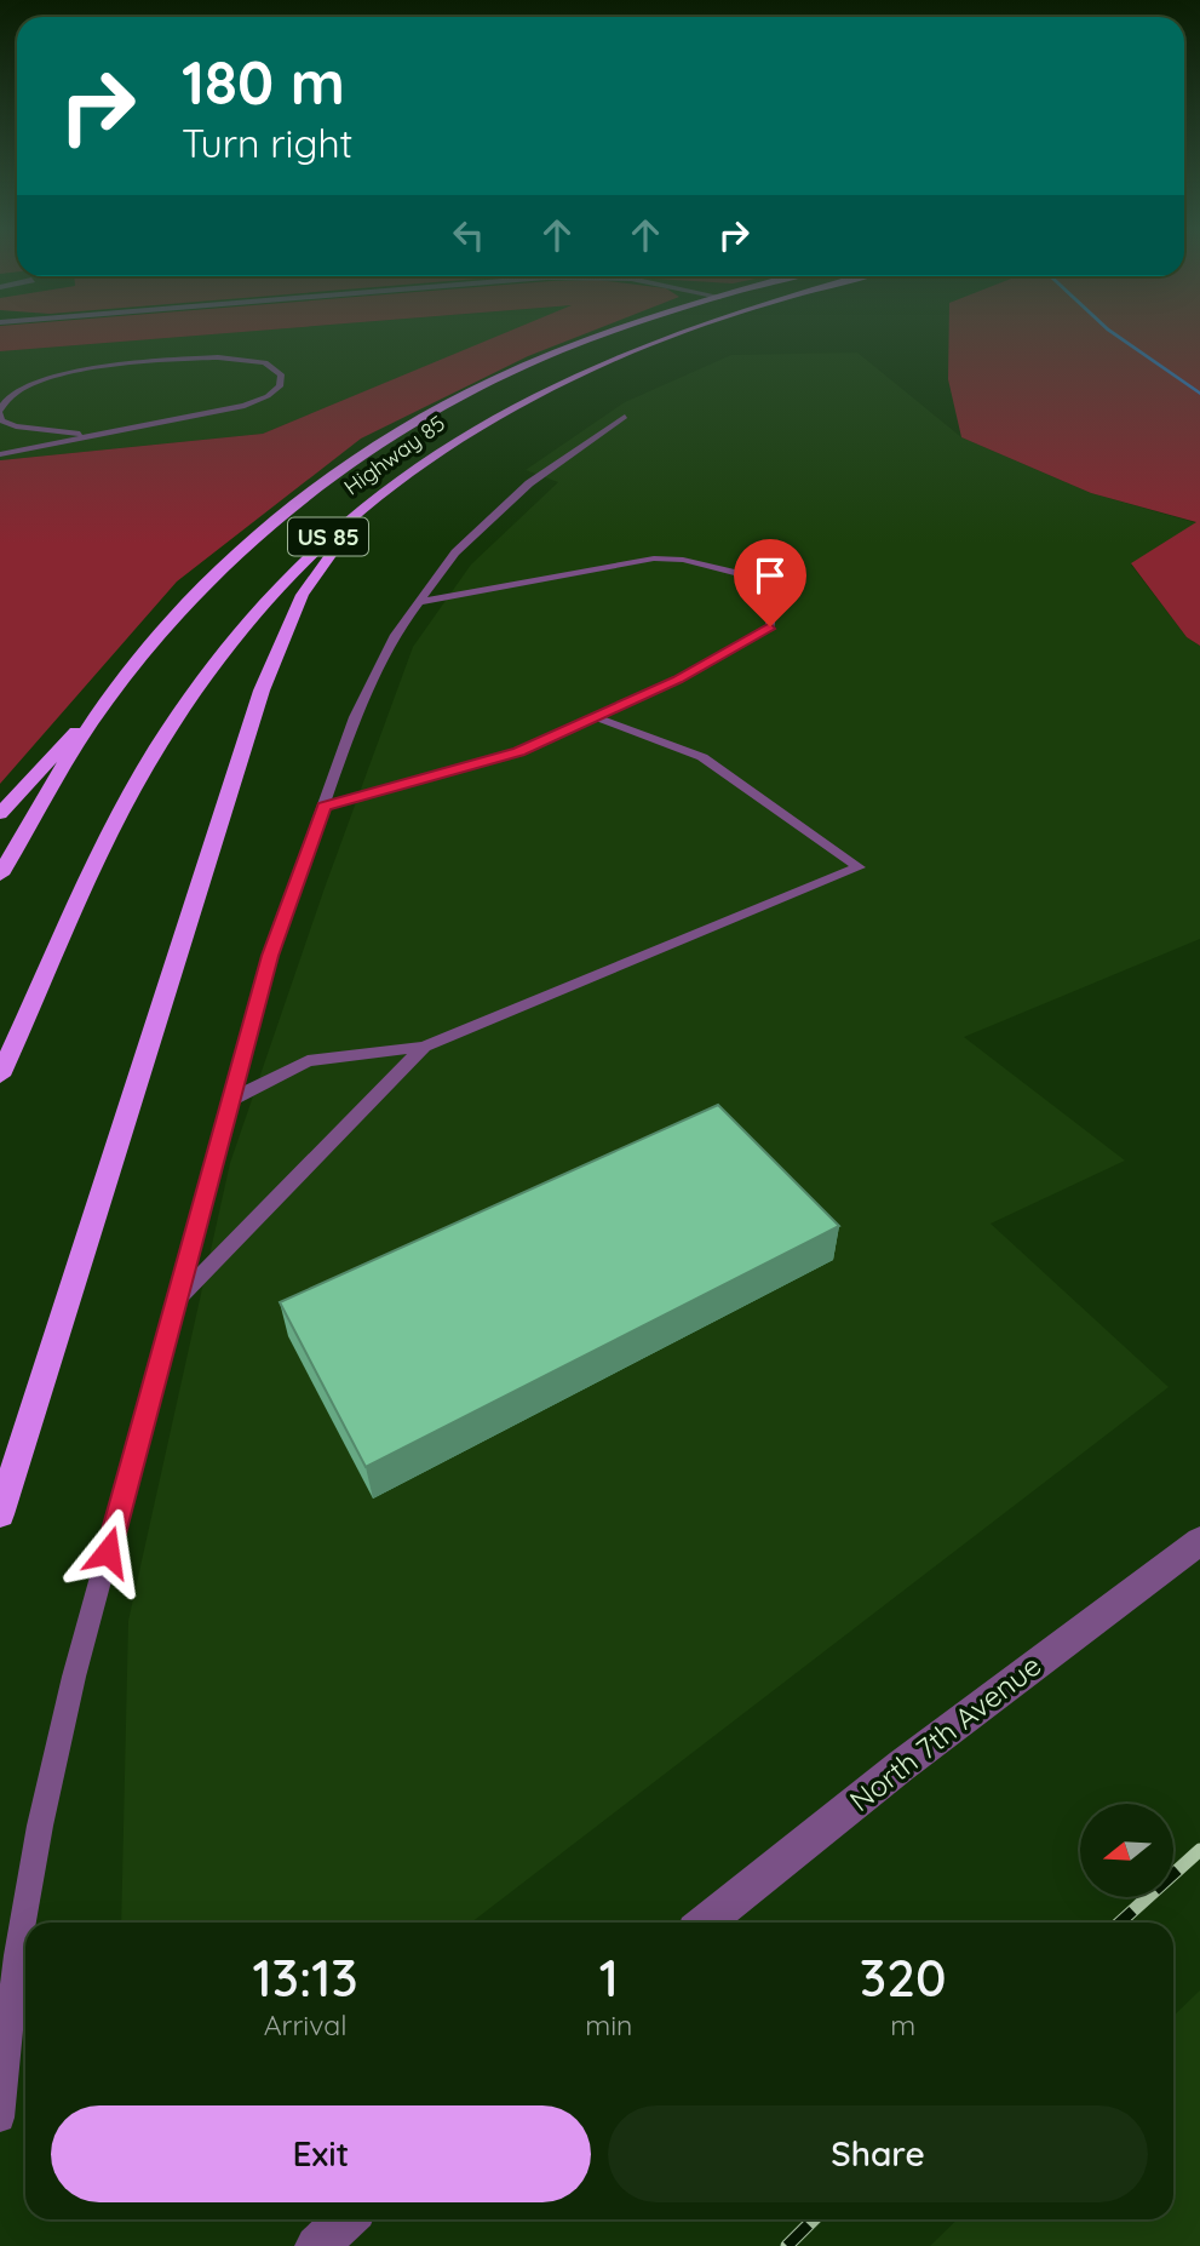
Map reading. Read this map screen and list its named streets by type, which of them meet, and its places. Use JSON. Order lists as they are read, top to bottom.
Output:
{
  "streets": {
    "highway": ["Highway 85", "US 85"],
    "street": ["North 7th Avenue"]
  },
  "north": "left",
  "page": {
    "turn": ["180 m", "Turn right"],
    "eta": [
      "13:13",
      "Arrival",
      "1",
      "min",
      "320",
      "m"
    ],
    "buttons": ["Exit", "Share"]
  }
}
